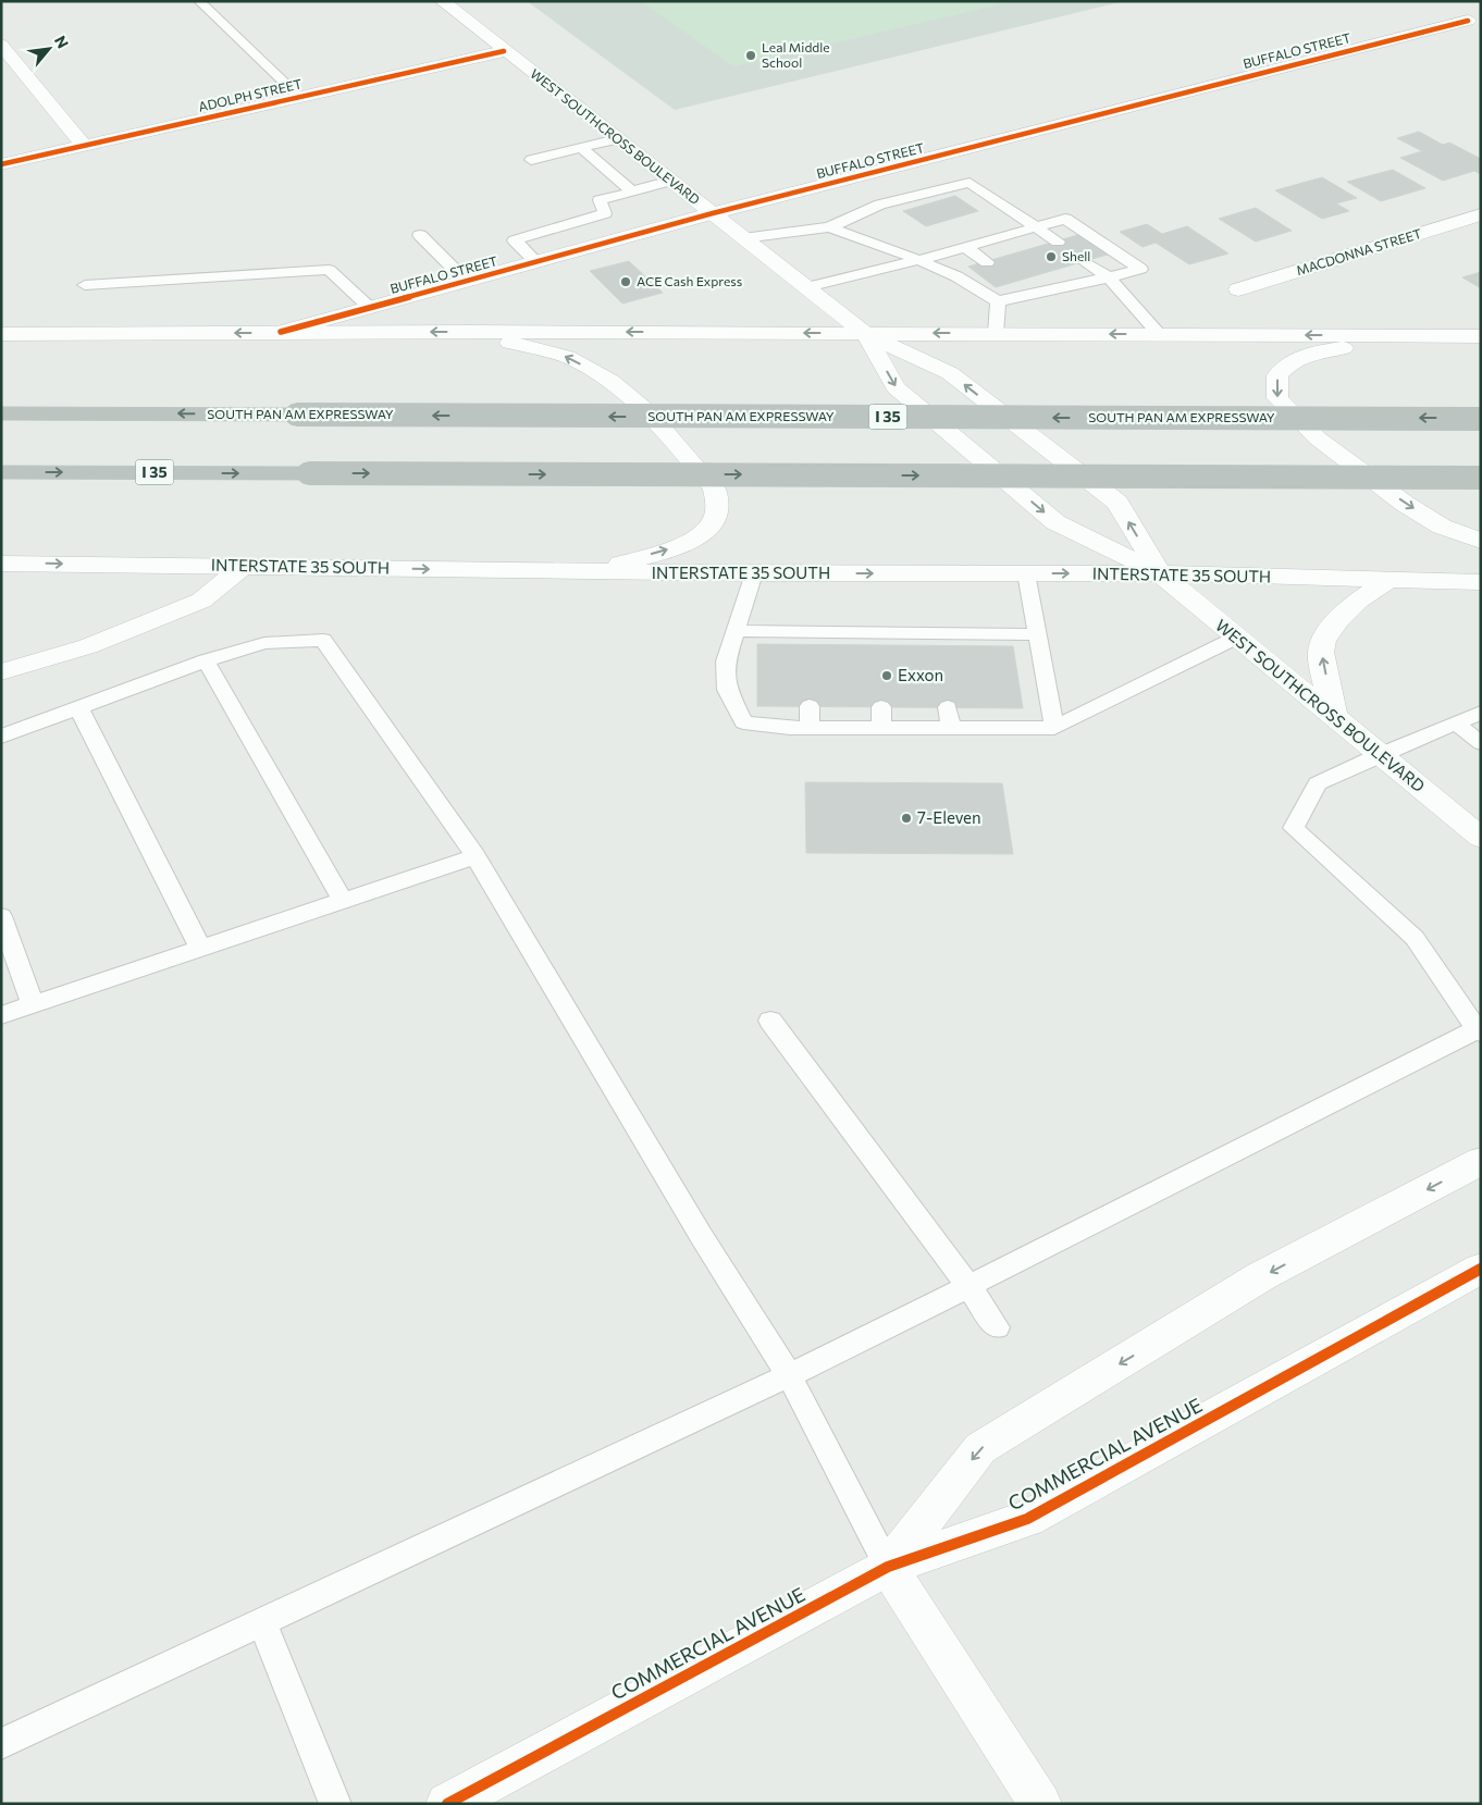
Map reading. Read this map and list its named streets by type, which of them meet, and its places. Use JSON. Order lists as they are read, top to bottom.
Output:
{
  "streets": {
    "highway": ["SOUTH PAN AM EXPRESSWAY", "I 35"],
    "main road": [
      "BUFFALO STREET",
      "ADOLPH STREET",
      "WEST SOUTHCROSS BOULEVARD",
      "MACDONNA STREET",
      "INTERSTATE 35 SOUTH",
      "COMMERCIAL AVENUE"
    ]
  },
  "crossings": [
    ["BUFFALO STREET", "WEST SOUTHCROSS BOULEVARD"],
    ["ADOLPH STREET", "WEST SOUTHCROSS BOULEVARD"],
    ["WEST SOUTHCROSS BOULEVARD", "INTERSTATE 35 SOUTH"]
  ],
  "places": [
    "Leal Middle School",
    "Shell",
    "ACE Cash Express",
    "Exxon",
    "7-Eleven"
  ],
  "north": "top right"
}
